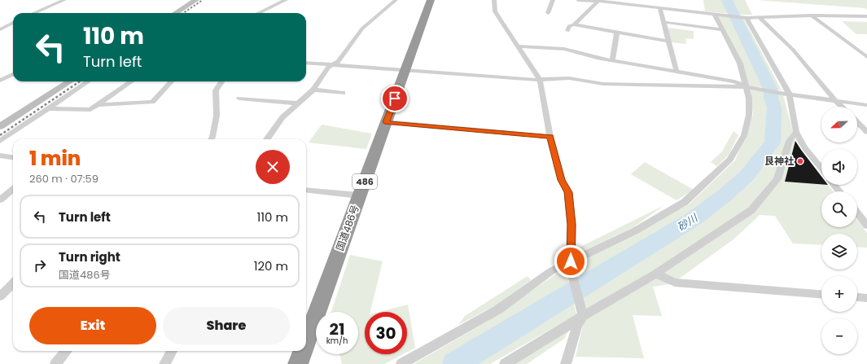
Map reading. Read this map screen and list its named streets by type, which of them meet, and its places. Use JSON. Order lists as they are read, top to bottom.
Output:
{
  "streets": {
    "highway": ["486", "国道486号"]
  },
  "water": ["砂川"],
  "places": ["艮神社"],
  "north": "left",
  "page": {
    "turn": ["110 m", "Turn left"],
    "map_buttons": ["+", "−"],
    "heading": ["1 min", "260 m · 07:59"],
    "list": [
      {
        "name": "Turn left",
        "value": "110 m"
      },
      {
        "name": "Turn right",
        "note": "国道486号",
        "value": "120 m"
      }
    ],
    "buttons": ["Exit", "Share"],
    "speed": "21 km/h",
    "limit": "30"
  }
}
